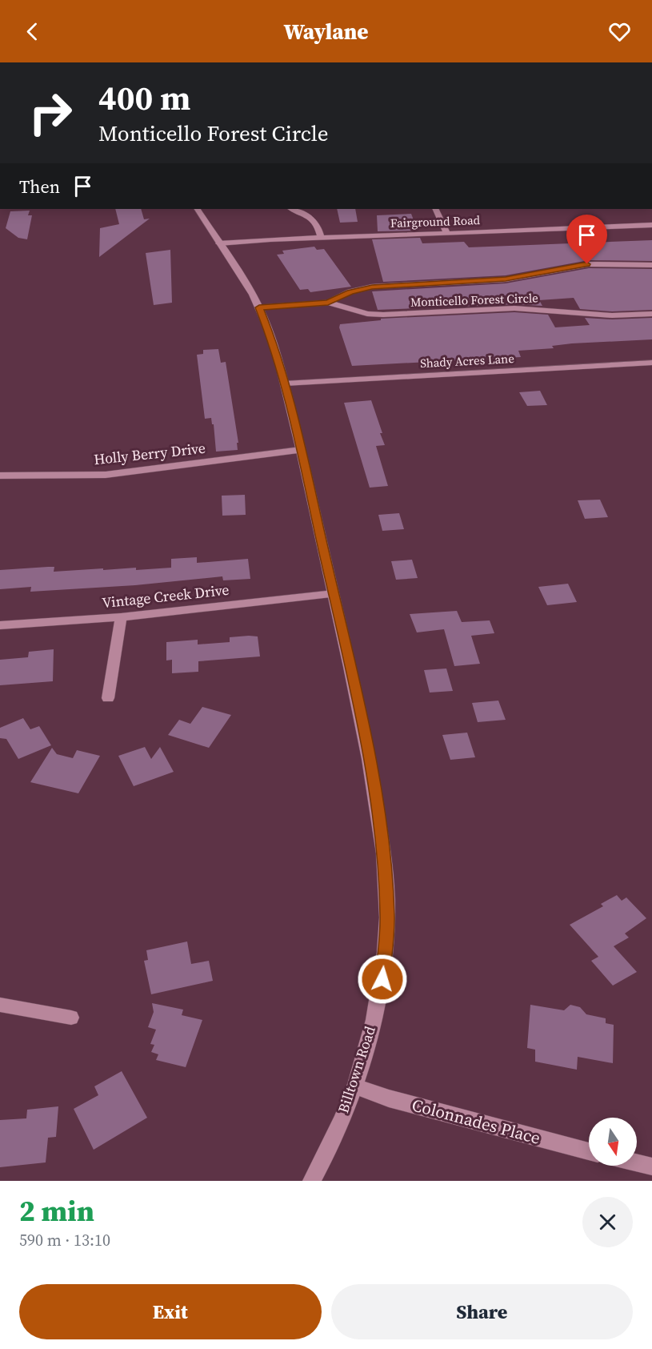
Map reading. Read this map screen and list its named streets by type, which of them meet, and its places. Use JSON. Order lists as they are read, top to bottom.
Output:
{
  "streets": {
    "street": [
      "Fairground Road",
      "Monticello Forest Circle",
      "Shady Acres Lane",
      "Holly Berry Drive",
      "Vintage Creek Drive",
      "Billtown Road",
      "Colonnades Place"
    ]
  },
  "crossings": [
    ["Fairground Road", "Billtown Road"],
    ["Monticello Forest Circle", "Billtown Road"],
    ["Shady Acres Lane", "Billtown Road"],
    ["Holly Berry Drive", "Billtown Road"],
    ["Vintage Creek Drive", "Billtown Road"],
    ["Billtown Road", "Colonnades Place"]
  ],
  "north": "bottom",
  "page": {
    "header": "Waylane",
    "turn": ["400 m", "Monticello Forest Circle"],
    "then": "Then",
    "heading": ["2 min", "590 m · 13:10"],
    "buttons": ["Exit", "Share"]
  }
}
